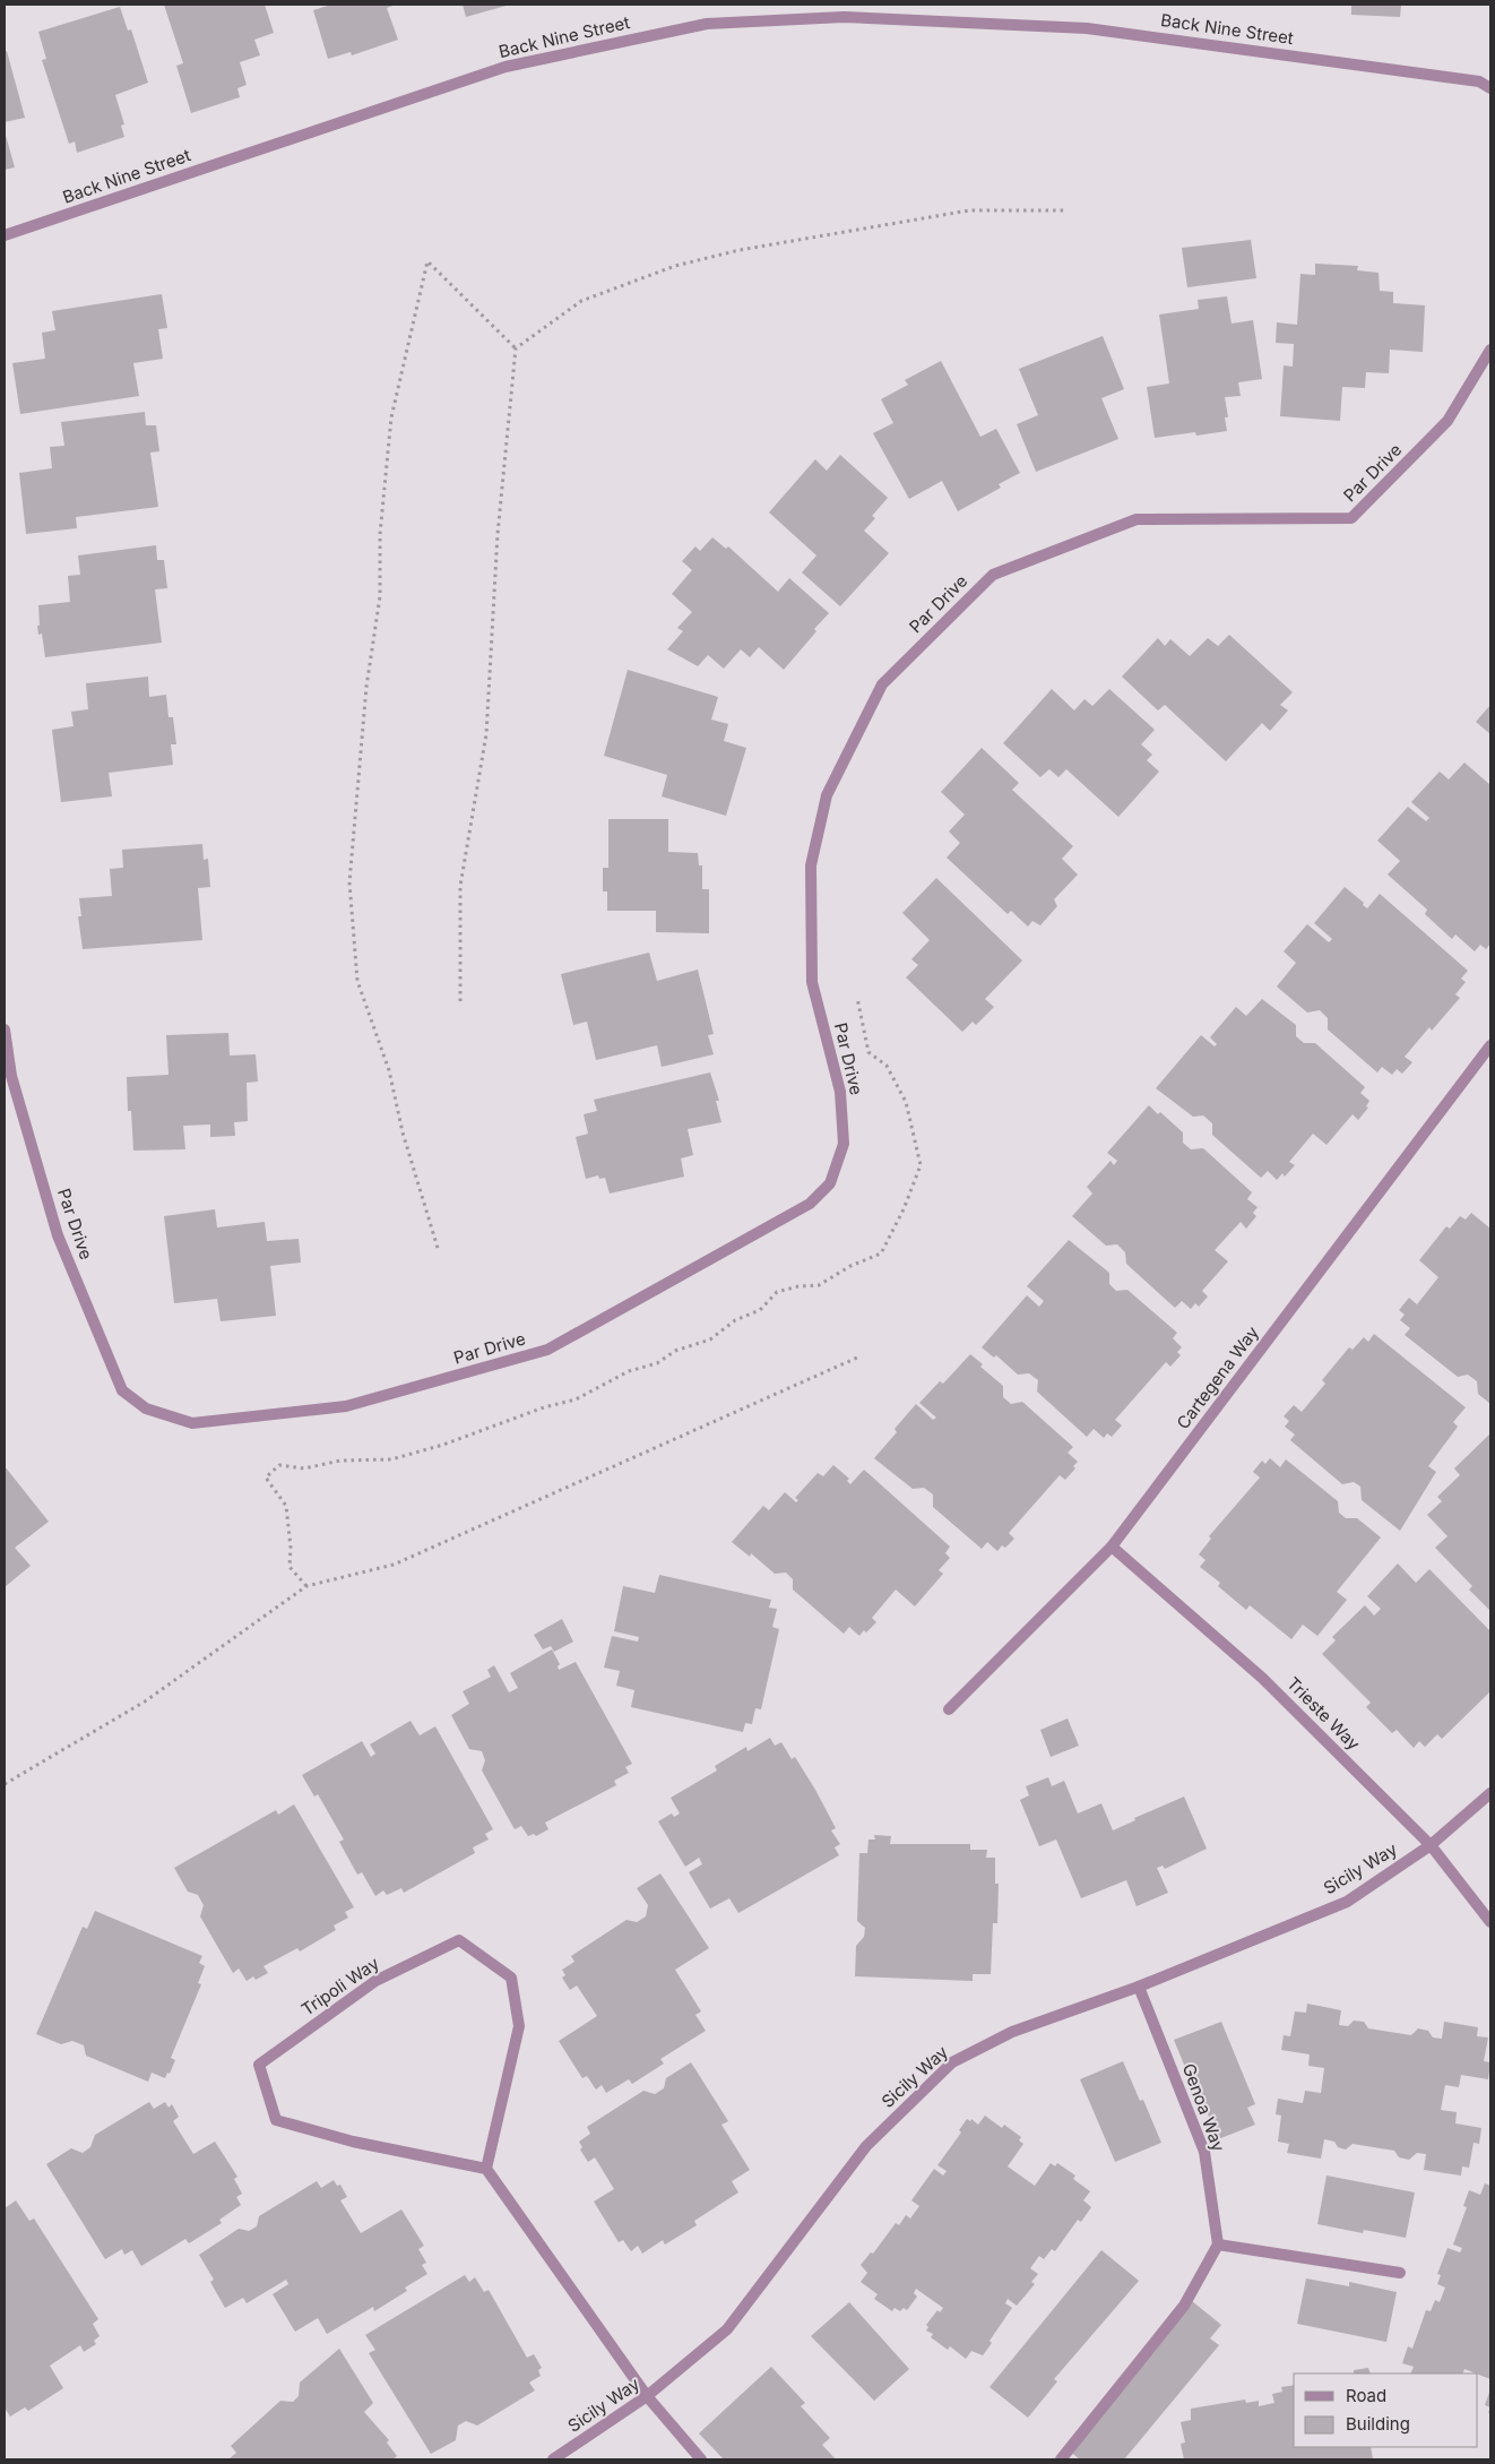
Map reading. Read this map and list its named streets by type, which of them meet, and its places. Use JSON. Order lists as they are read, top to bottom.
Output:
{
  "streets": {
    "street": [
      "Back Nine Street",
      "Par Drive",
      "Cartegena Way",
      "Trieste Way",
      "Sicily Way",
      "Tripoli Way",
      "Genoa Way"
    ]
  },
  "crossings": [
    ["Cartegena Way", "Trieste Way"],
    ["Trieste Way", "Sicily Way"],
    ["Sicily Way", "Genoa Way"]
  ],
  "legend": ["Road", "Building"]
}
